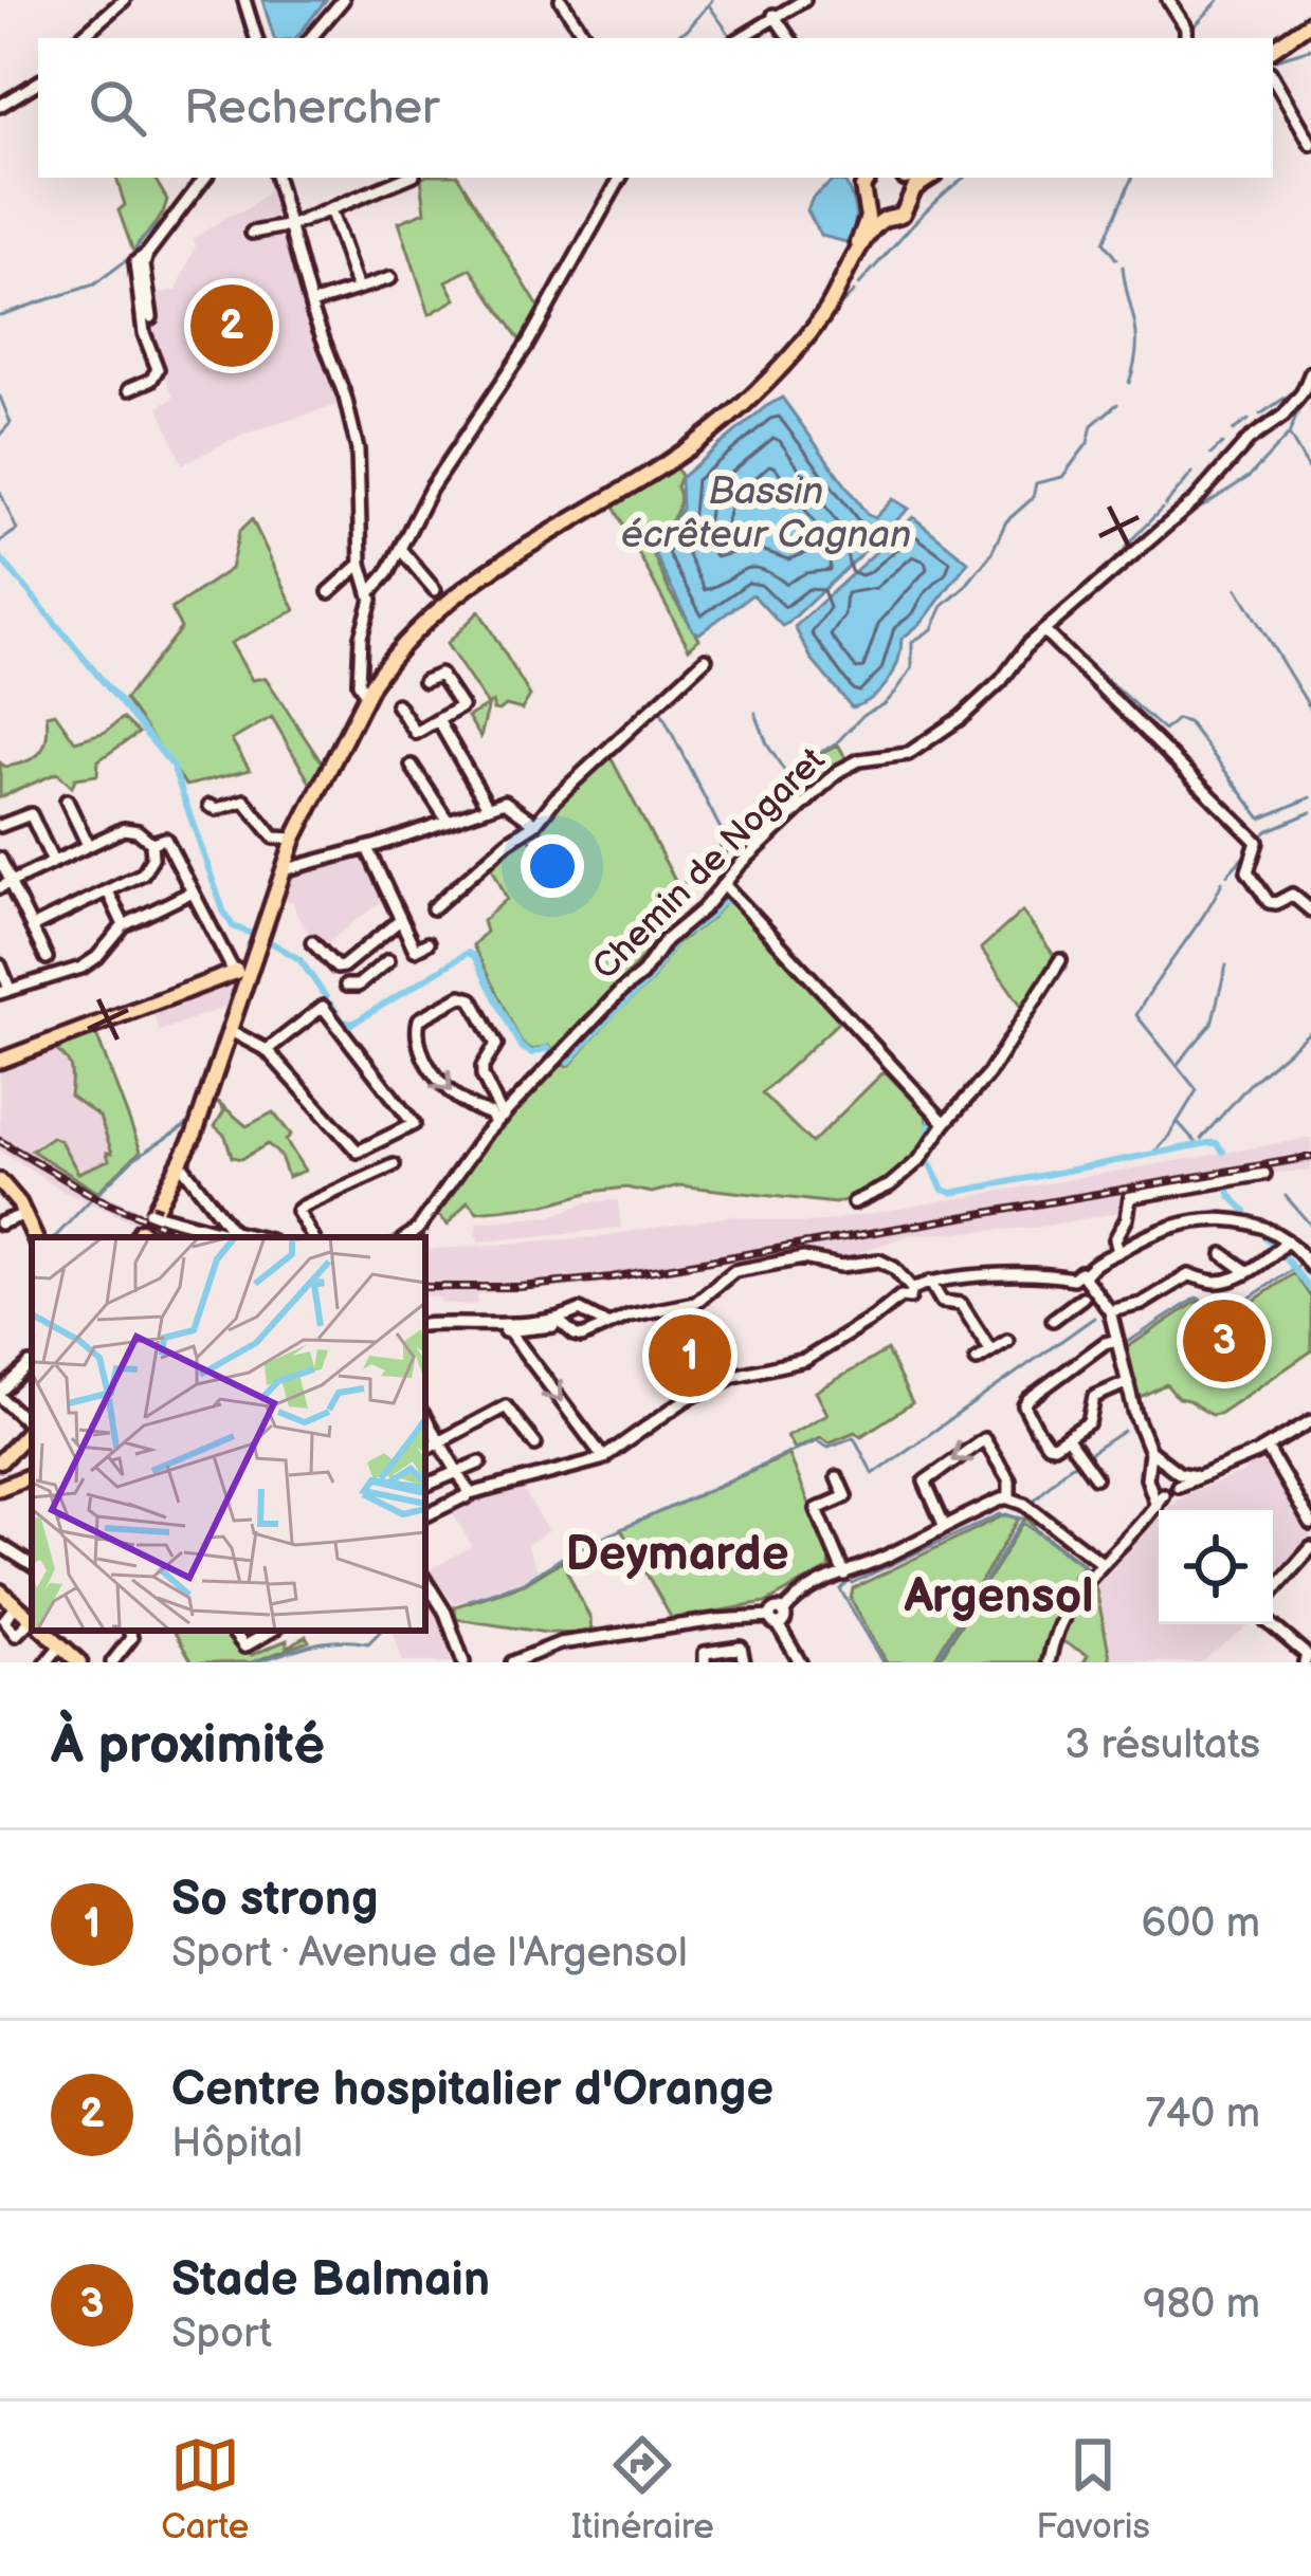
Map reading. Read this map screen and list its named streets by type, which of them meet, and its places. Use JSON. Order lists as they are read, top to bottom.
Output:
{
  "streets": {
    "street": ["Chemin de Nogaret"]
  },
  "districts": ["Deymarde", "Argensol"],
  "water": ["Bassin écrêteur Cagnan"],
  "page": {
    "search": "Rechercher",
    "pins": ["2", "3", "1"],
    "heading": ["À proximité", "3 résultats"],
    "list": [
      {
        "mark": "1",
        "name": "So strong",
        "note": "Sport · Avenue de l'Argensol",
        "value": "600 m"
      },
      {
        "mark": "2",
        "name": "Centre hospitalier d'Orange",
        "note": "Hôpital",
        "value": "740 m"
      },
      {
        "mark": "3",
        "name": "Stade Balmain",
        "note": "Sport",
        "value": "980 m"
      }
    ],
    "nav": ["Carte", "Itinéraire", "Favoris"]
  }
}
